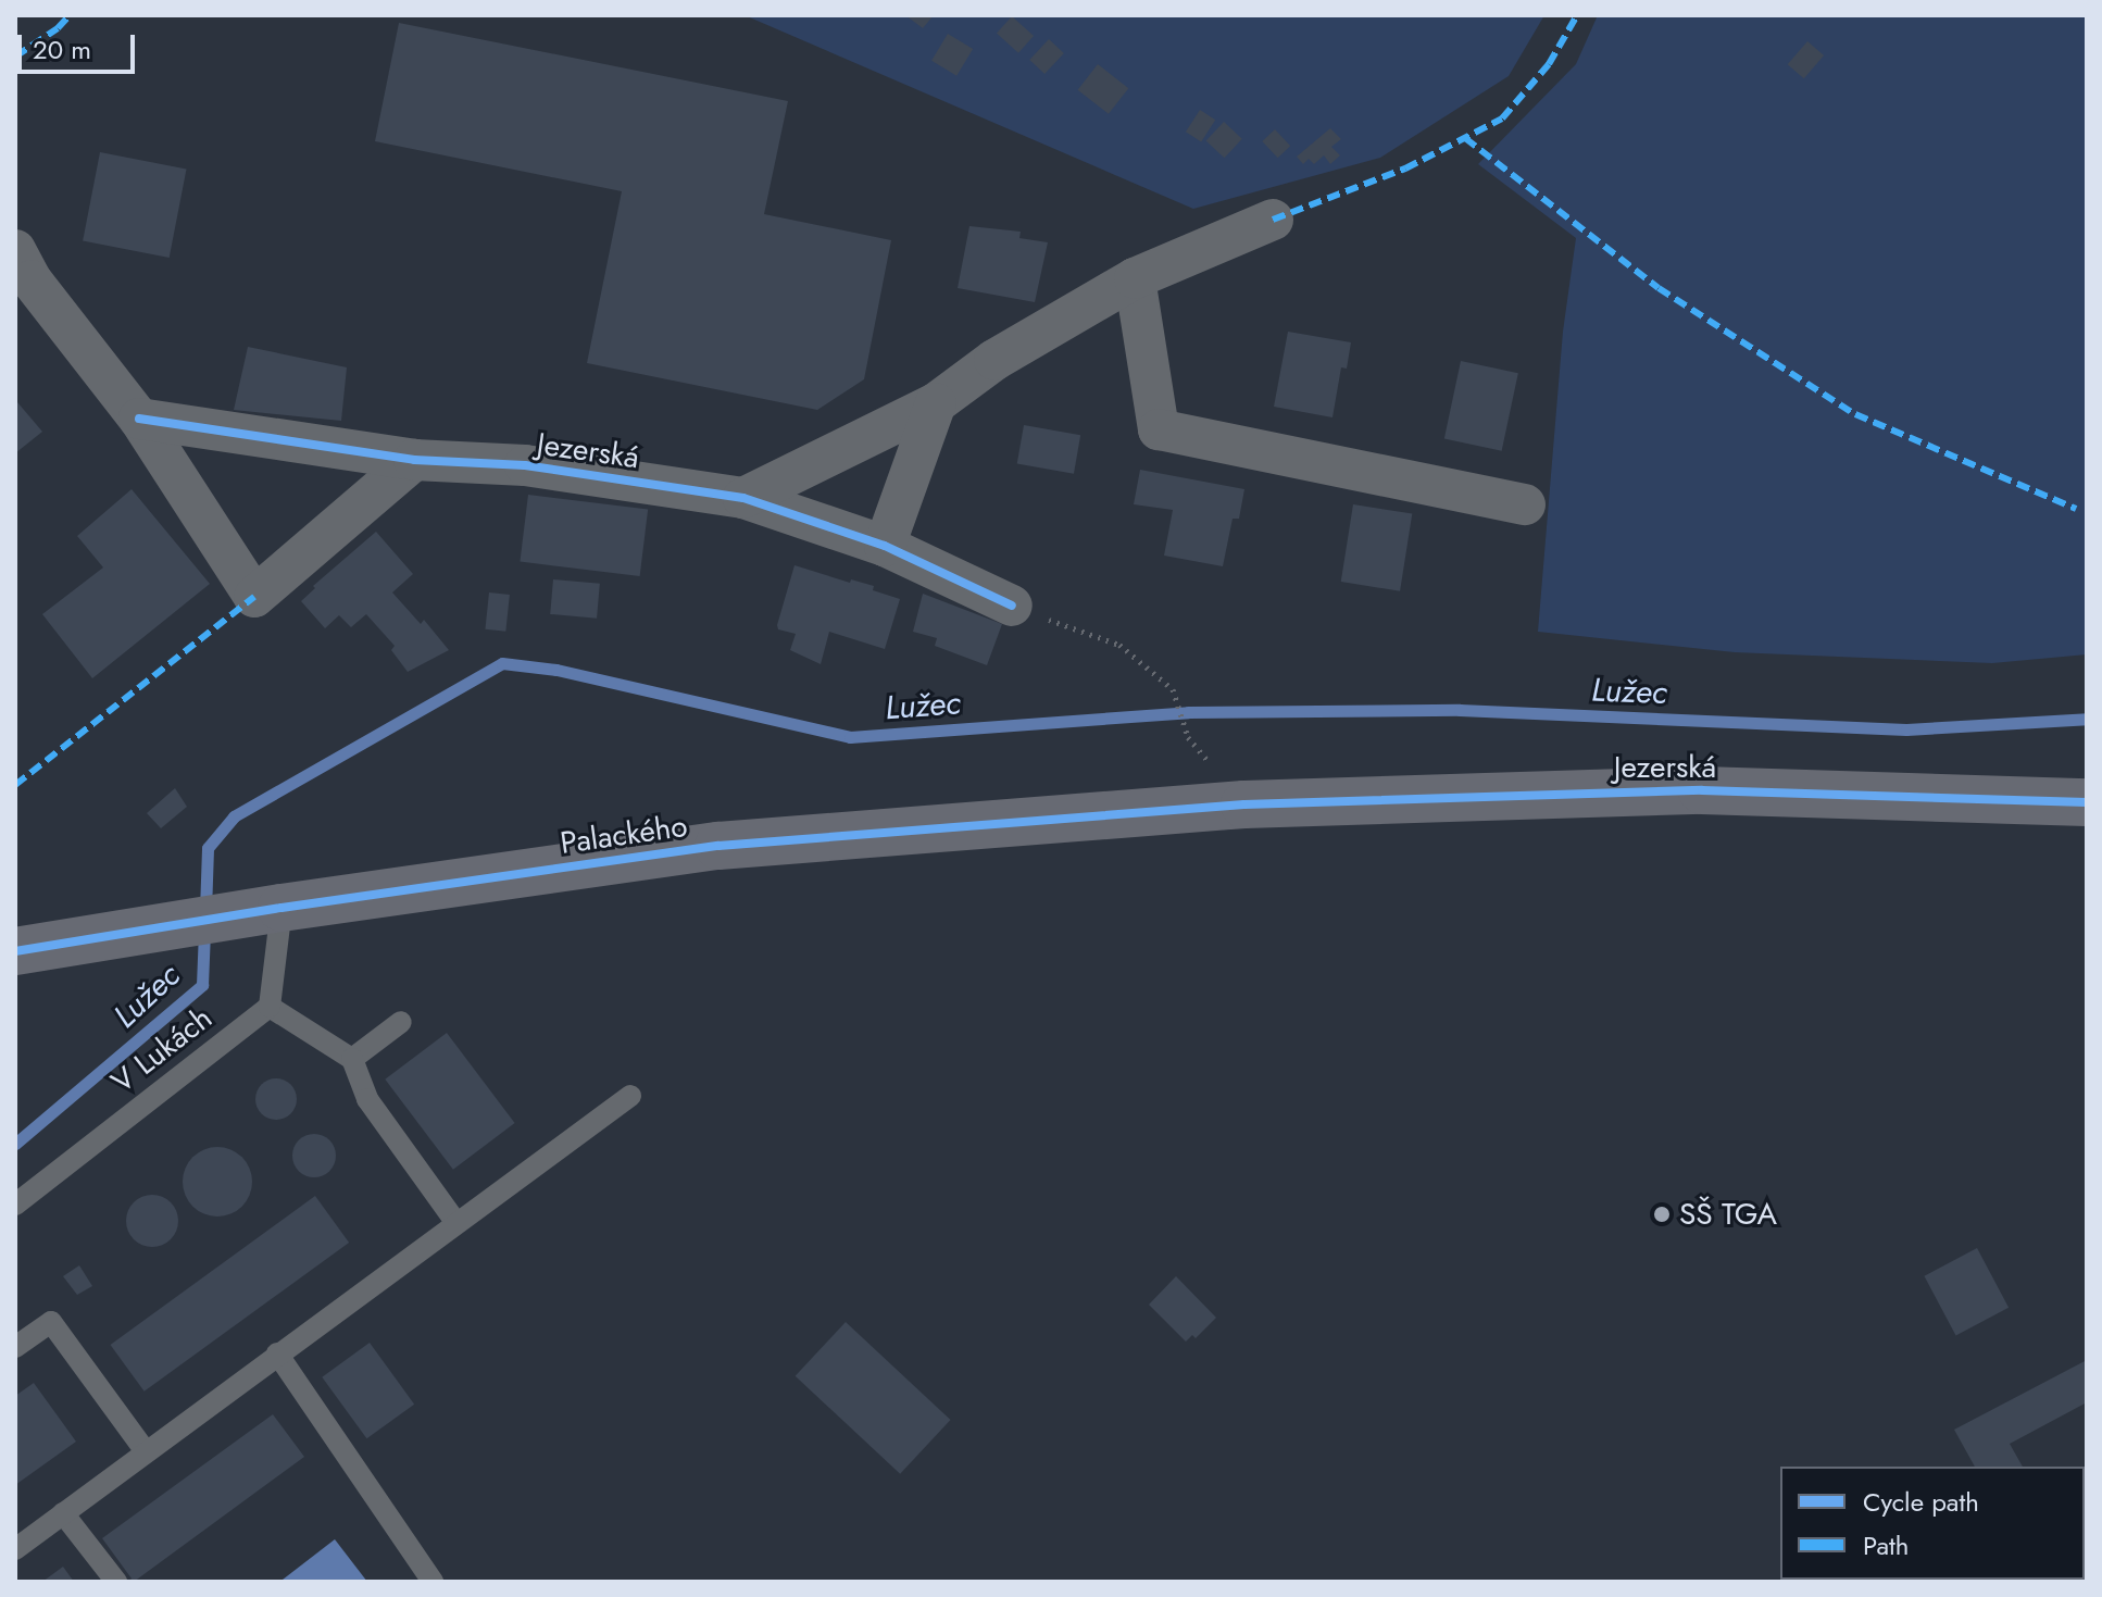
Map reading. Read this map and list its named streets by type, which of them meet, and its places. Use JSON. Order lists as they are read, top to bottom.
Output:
{
  "streets": {
    "street": ["Jezerská", "Palackého"],
    "lane": ["V Lukách"]
  },
  "crossings": [
    ["Jezerská", "Palackého"]
  ],
  "water": ["Lužec"],
  "places": ["SŠ TGA"],
  "legend": ["Cycle path", "Path"],
  "scale_bar": "20 m"
}
